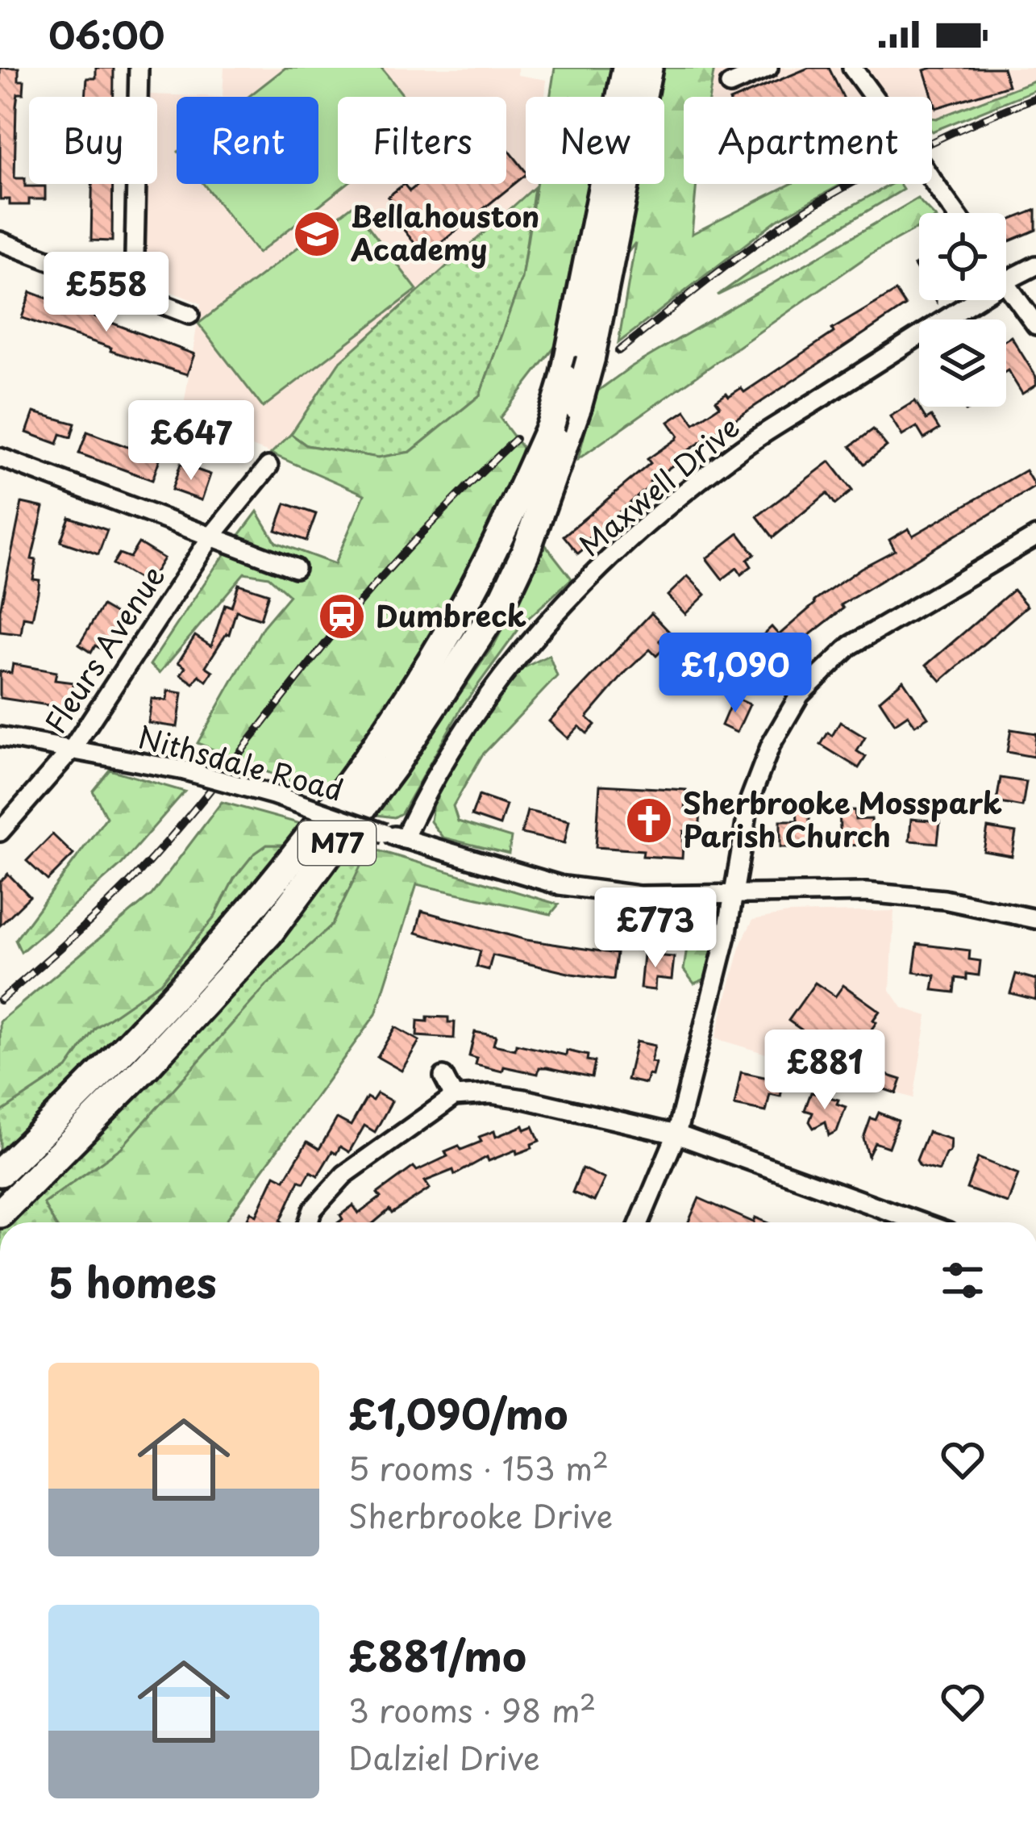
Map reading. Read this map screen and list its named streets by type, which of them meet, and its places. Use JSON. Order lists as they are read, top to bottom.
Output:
{
  "streets": {
    "highway": ["M77"],
    "street": ["Maxwell Drive", "Fleurs Avenue", "Nithsdale Road"]
  },
  "crossings": [
    ["Maxwell Drive", "Nithsdale Road"],
    ["Fleurs Avenue", "Nithsdale Road"]
  ],
  "places": {
    "school or university": ["Bellahouston Academy"],
    "station": ["Dumbreck"],
    "church": ["Sherbrooke Mosspark Parish Church"]
  },
  "page": {
    "status": "06:00",
    "chip": [
      "Buy",
      "Rent",
      "Filters",
      "New",
      "Apartment"
    ],
    "price": [
      "£558",
      "£647",
      "£1,090",
      "£773",
      "£881"
    ],
    "heading": "5 homes",
    "list": [
      {
        "name": "£1,090/mo",
        "note": "5 rooms · 153 m² · Sherbrooke Drive"
      },
      {
        "name": "£881/mo",
        "note": "3 rooms · 98 m² · Dalziel Drive"
      }
    ]
  }
}
